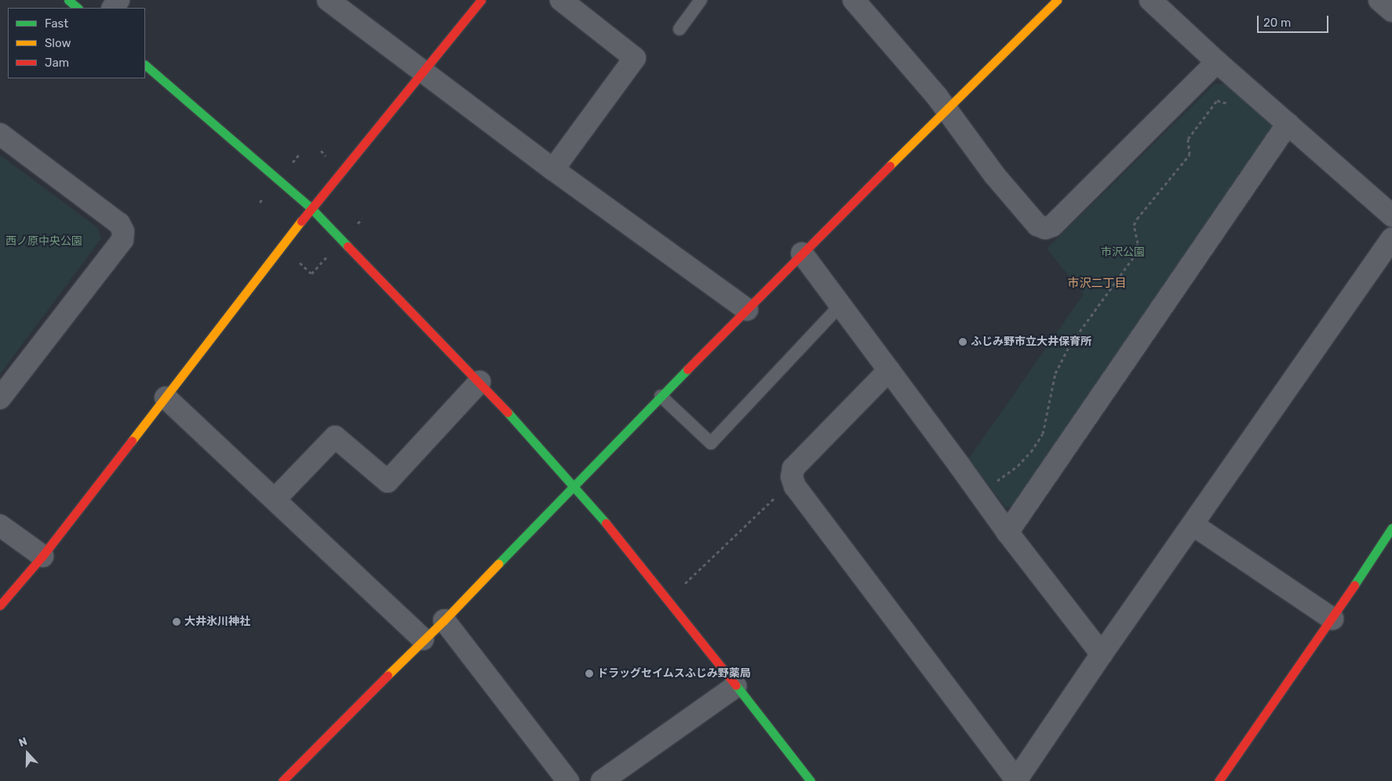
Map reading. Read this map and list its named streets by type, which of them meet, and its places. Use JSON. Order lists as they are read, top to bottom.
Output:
{
  "districts": ["市沢二丁目"],
  "parks": ["西ノ原中央公園", "市沢公園"],
  "places": ["ふじみ野市立大井保育所", "大井氷川神社", "ドラッグセイムスふじみ野薬局"],
  "legend": ["Fast", "Slow", "Jam"],
  "scale_bar": "20 m",
  "north": "top"
}
